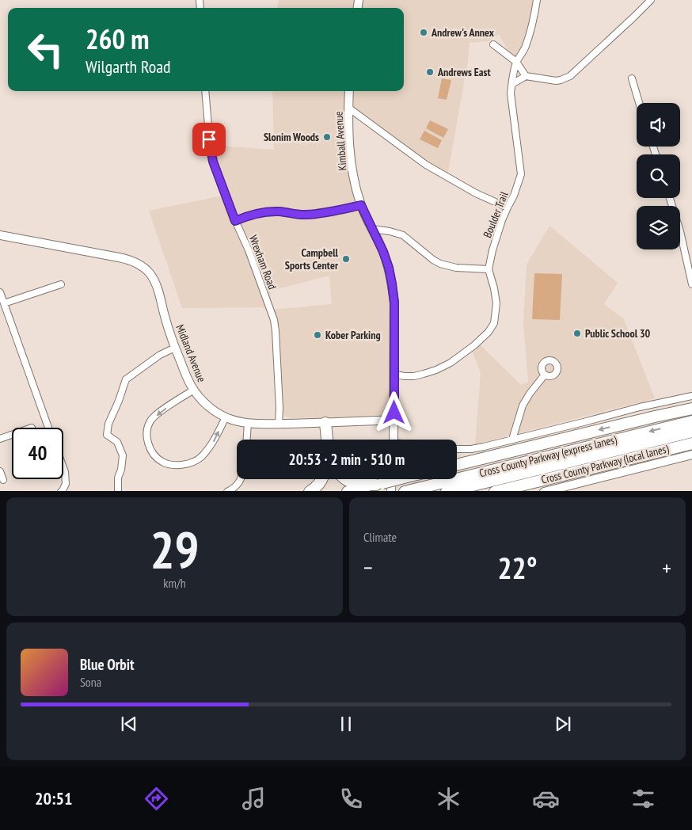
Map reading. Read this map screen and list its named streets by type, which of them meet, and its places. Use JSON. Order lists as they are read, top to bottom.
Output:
{
  "streets": {
    "highway": ["Cross County Parkway (express lanes)", "Cross County Parkway (local lanes)"],
    "street": [
      "Kimball Avenue",
      "Boulder Trail",
      "Wrexham Road",
      "Midland Avenue"
    ]
  },
  "crossings": [
    ["Kimball Avenue", "Boulder Trail"],
    ["Kimball Avenue", "Midland Avenue"],
    ["Wrexham Road", "Midland Avenue"]
  ],
  "places": [
    "Andrew's Annex",
    "Andrews East",
    "Slonim Woods",
    "Campbell Sports Center",
    "Public School 30",
    "Kober Parking"
  ],
  "page": {
    "turn": ["260 m", "Wilgarth Road"],
    "limit": "40",
    "trip": "20:53 · 2 min · 510 m",
    "tile": [
      ["29", "km/h"],
      "Climate"
    ],
    "heat": ["−", "22°", "+"],
    "song": ["Blue Orbit", "Sona"],
    "tabs": "20:51"
  }
}
